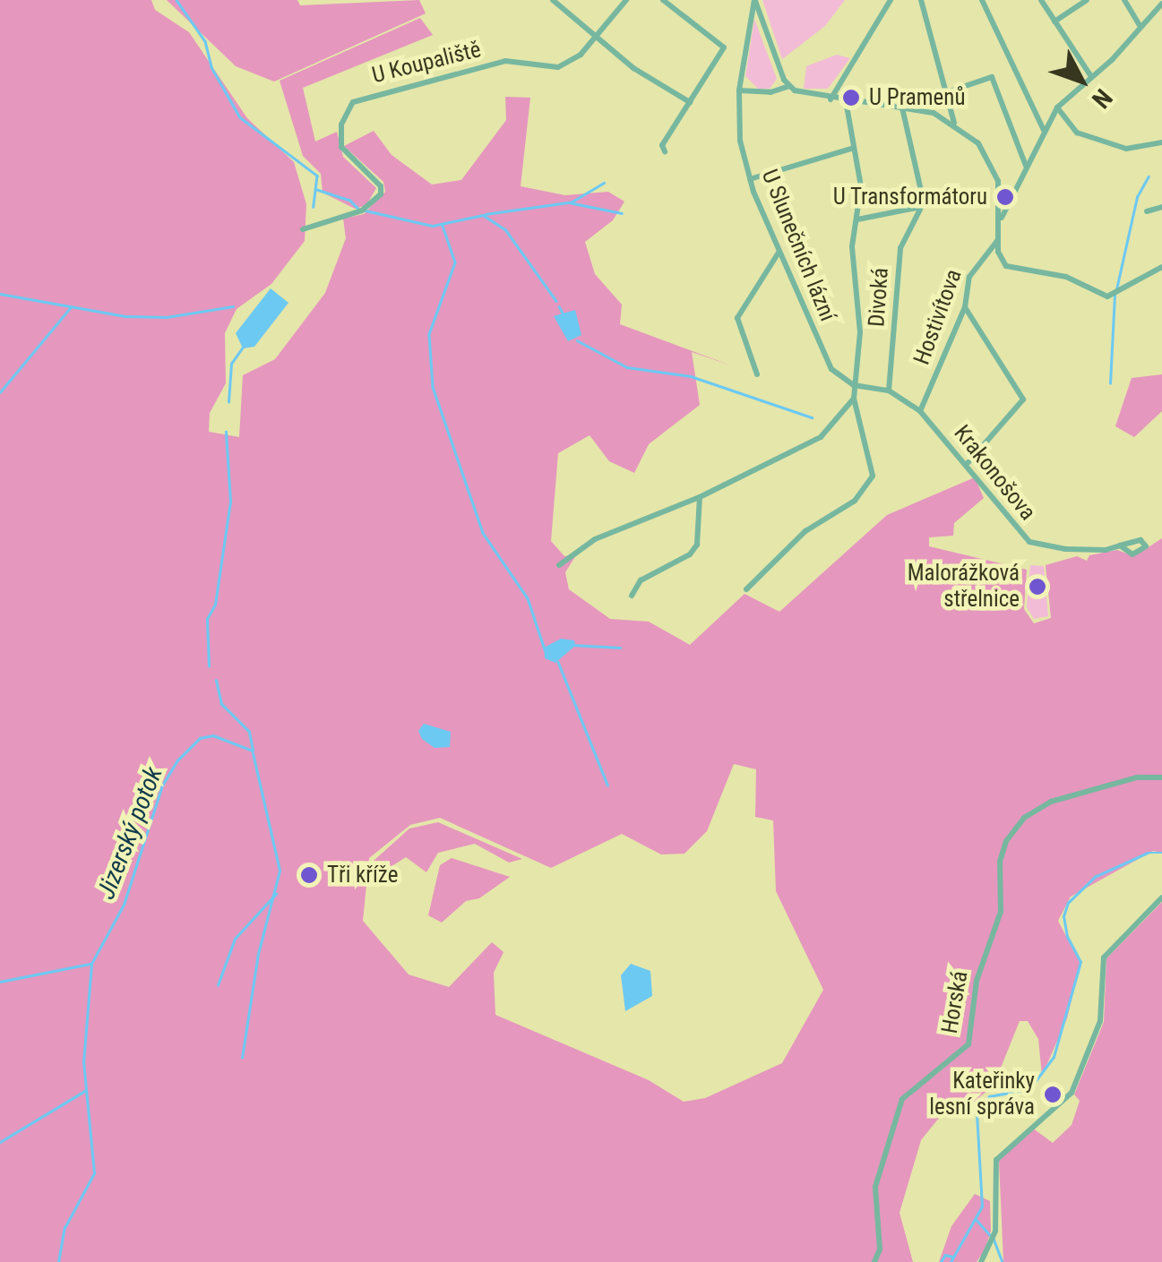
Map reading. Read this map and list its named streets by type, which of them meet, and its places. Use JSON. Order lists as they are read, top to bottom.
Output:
{
  "streets": {
    "street": [
      "U Koupaliště",
      "U Slunečních lázní",
      "Divoká",
      "Hostivítova",
      "Krakonošova",
      "Horská"
    ]
  },
  "crossings": [
    ["U Slunečních lázní", "Krakonošova"],
    ["Divoká", "Krakonošova"],
    ["Hostivítova", "Krakonošova"]
  ],
  "water": ["Jizerský potok"],
  "places": [
    "U Pramenů",
    "U Transformátoru",
    "Malorážková střelnice",
    "Tři kříže",
    "Kateřinky lesní správa"
  ],
  "north": "bottom right"
}
